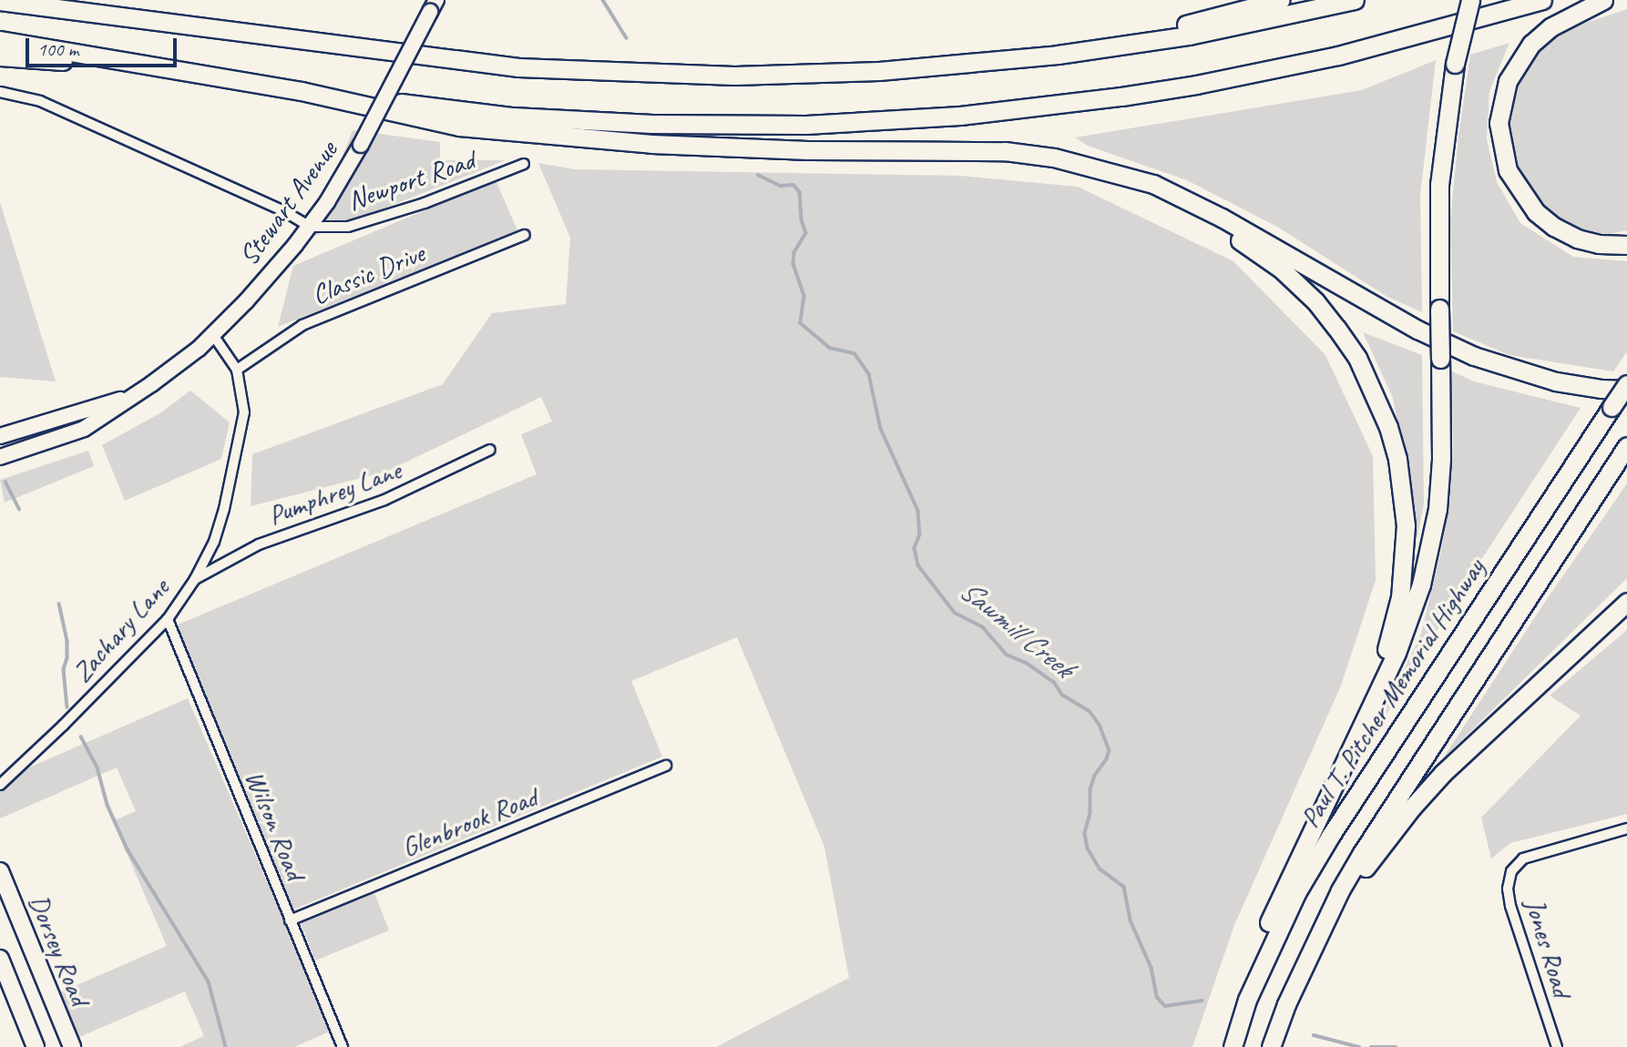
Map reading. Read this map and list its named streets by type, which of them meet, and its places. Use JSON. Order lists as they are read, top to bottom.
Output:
{
  "streets": {
    "highway": ["Paul T. Pitcher Memorial Highway"],
    "main road": ["Dorsey Road"],
    "street": [
      "Newport Road",
      "Stewart Avenue",
      "Classic Drive",
      "Pumphrey Lane",
      "Zachary Lane",
      "Glenbrook Road",
      "Wilson Road",
      "Jones Road"
    ]
  },
  "crossings": [
    ["Newport Road", "Stewart Avenue"],
    ["Stewart Avenue", "Zachary Lane"],
    ["Classic Drive", "Zachary Lane"],
    ["Pumphrey Lane", "Zachary Lane"],
    ["Zachary Lane", "Wilson Road"],
    ["Glenbrook Road", "Wilson Road"]
  ],
  "water": ["Sawmill Creek"],
  "scale_bar": "100 m"
}
